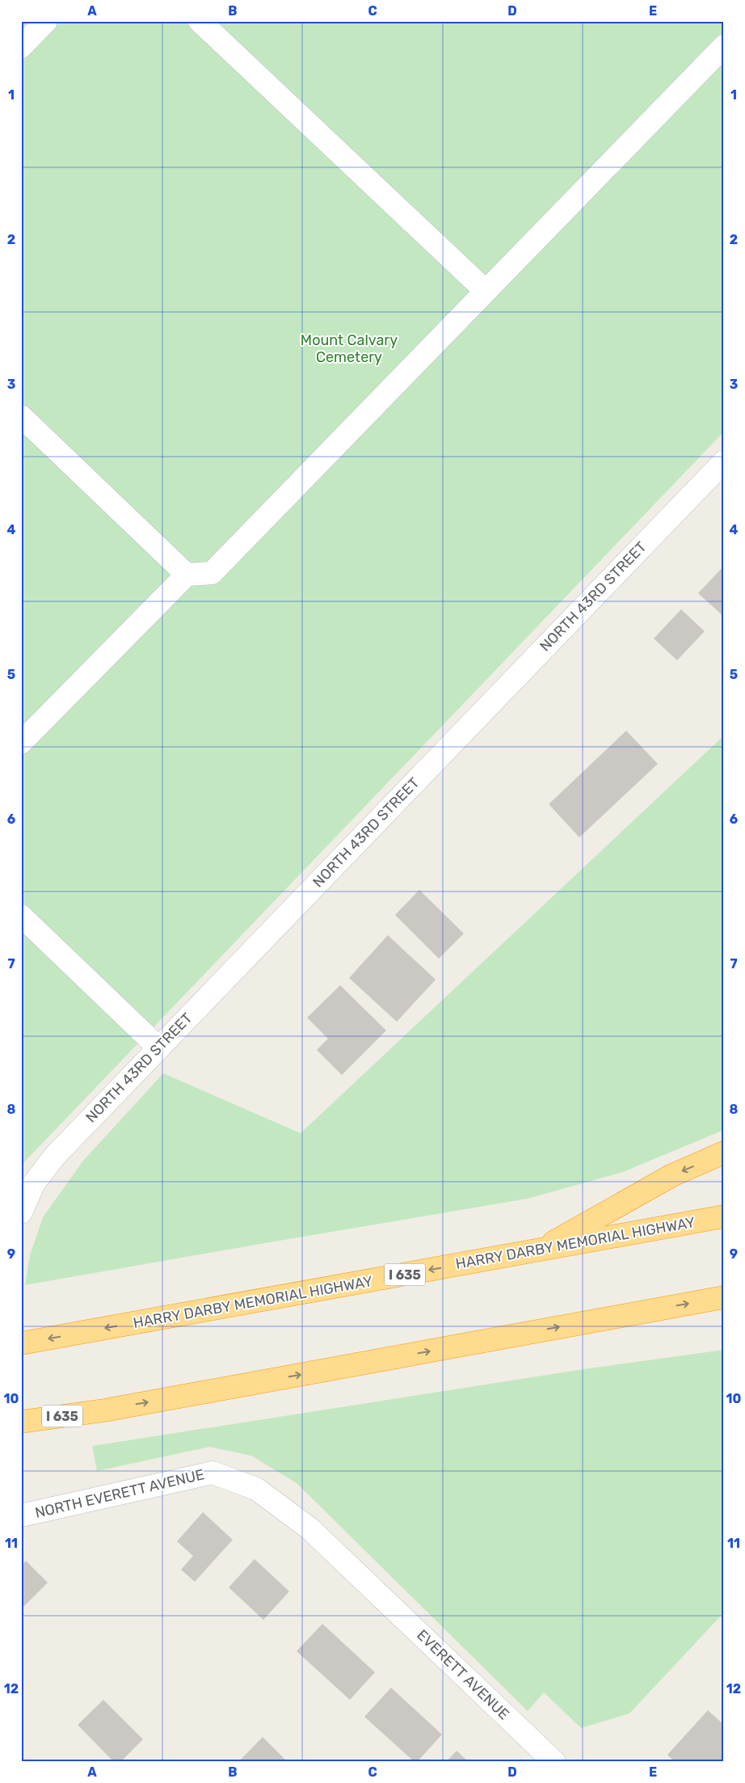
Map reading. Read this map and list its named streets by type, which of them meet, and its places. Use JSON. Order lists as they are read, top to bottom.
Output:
{
  "streets": {
    "highway": ["HARRY DARBY MEMORIAL HIGHWAY", "I 635"],
    "street": ["NORTH 43RD STREET", "NORTH EVERETT AVENUE", "EVERETT AVENUE"]
  },
  "crossings": [
    ["NORTH EVERETT AVENUE", "EVERETT AVENUE"]
  ],
  "parks": ["Mount Calvary Cemetery"],
  "grid": {
    "columns": [
      "A",
      "B",
      "C",
      "D",
      "E"
    ],
    "rows": [
      "1",
      "2",
      "3",
      "4",
      "5",
      "6",
      "7",
      "8",
      "9",
      "10",
      "11",
      "12"
    ]
  }
}
